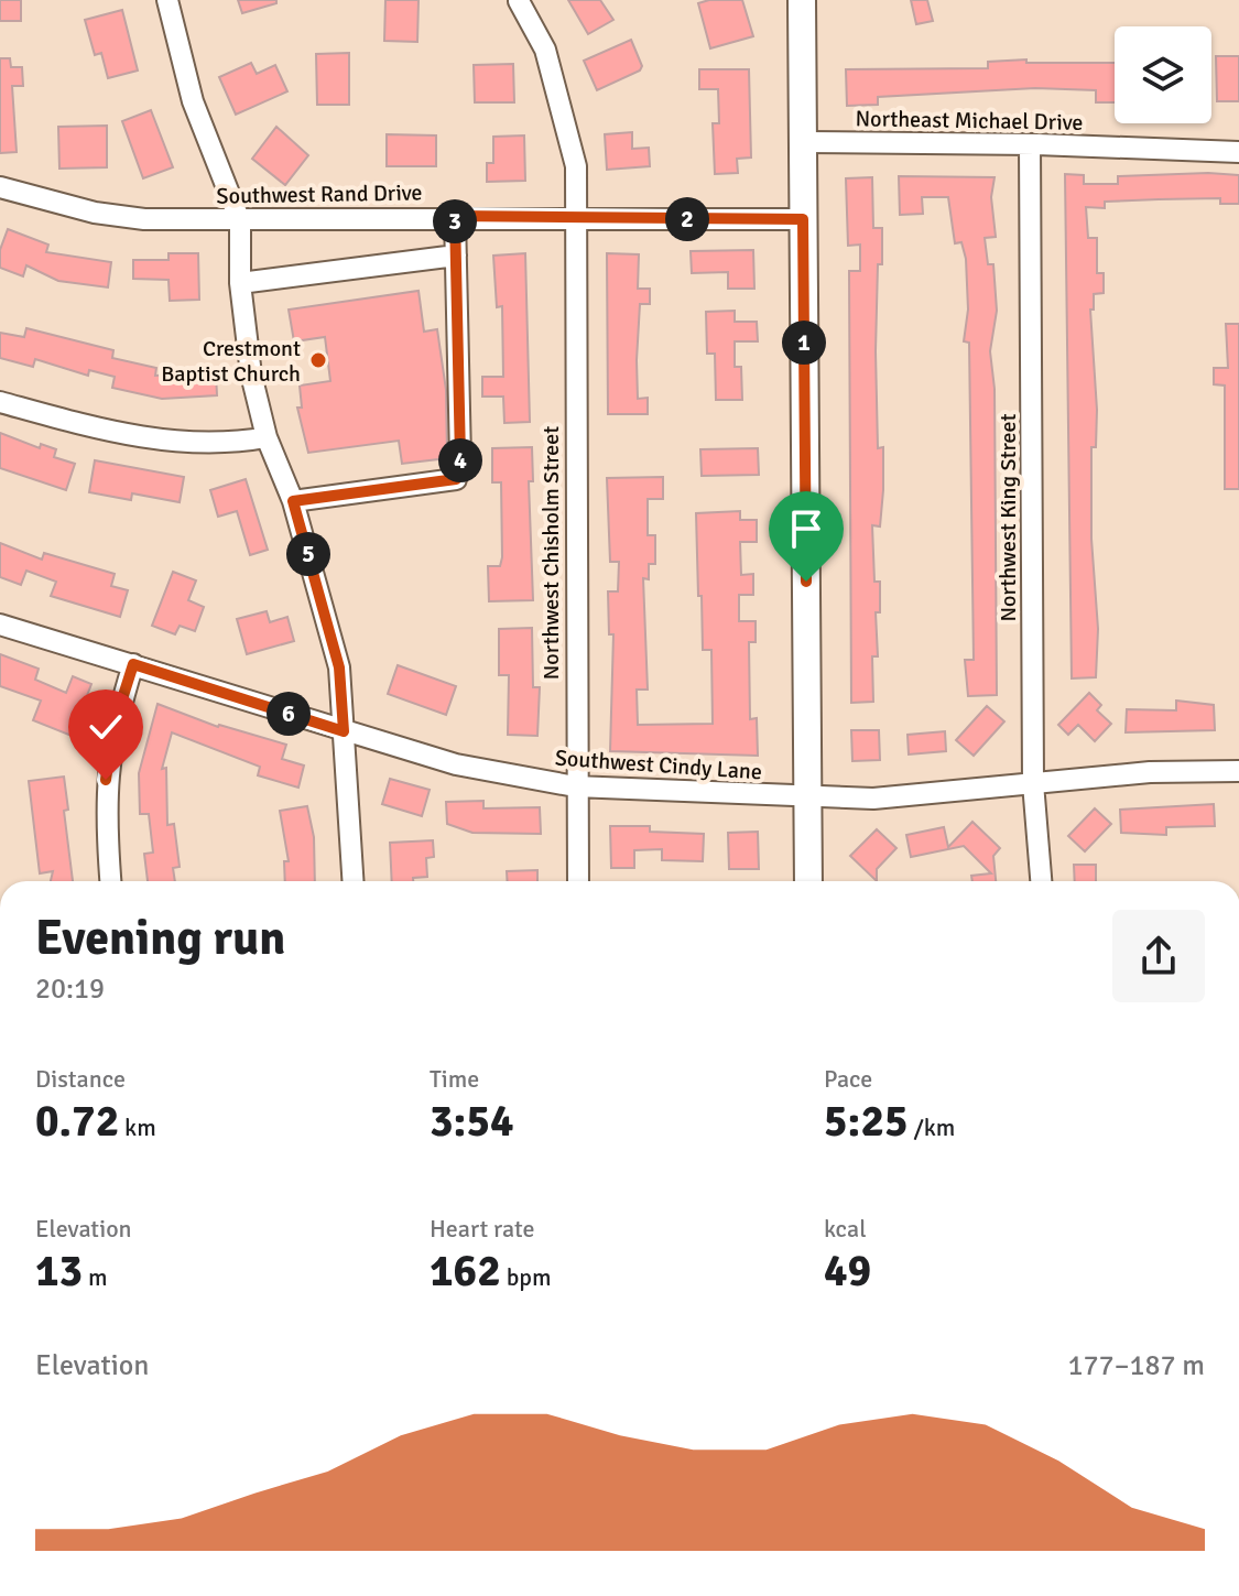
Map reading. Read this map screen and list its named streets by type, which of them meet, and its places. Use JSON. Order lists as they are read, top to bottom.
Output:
{
  "streets": {
    "street": [
      "Northeast Michael Drive",
      "Southwest Rand Drive",
      "Northwest King Street",
      "Northwest Chisholm Street",
      "Southwest Cindy Lane"
    ]
  },
  "crossings": [
    ["Northeast Michael Drive", "Northwest King Street"],
    ["Southwest Rand Drive", "Northwest Chisholm Street"],
    ["Northwest King Street", "Southwest Cindy Lane"],
    ["Northwest Chisholm Street", "Southwest Cindy Lane"]
  ],
  "places": ["Crestmont Baptist Church"],
  "page": {
    "pins": [
      "2",
      "3",
      "1",
      "4",
      "5",
      "6"
    ],
    "heading": ["Evening run", "20:19"],
    "stats": [
      ["Distance", "0.72 km"],
      ["Time", "3:54"],
      ["Pace", "5:25 /km"],
      ["Elevation", "13 m"],
      ["Heart rate", "162 bpm"],
      ["kcal", "49"]
    ],
    "chart": ["Elevation", "177–187 m"]
  }
}
